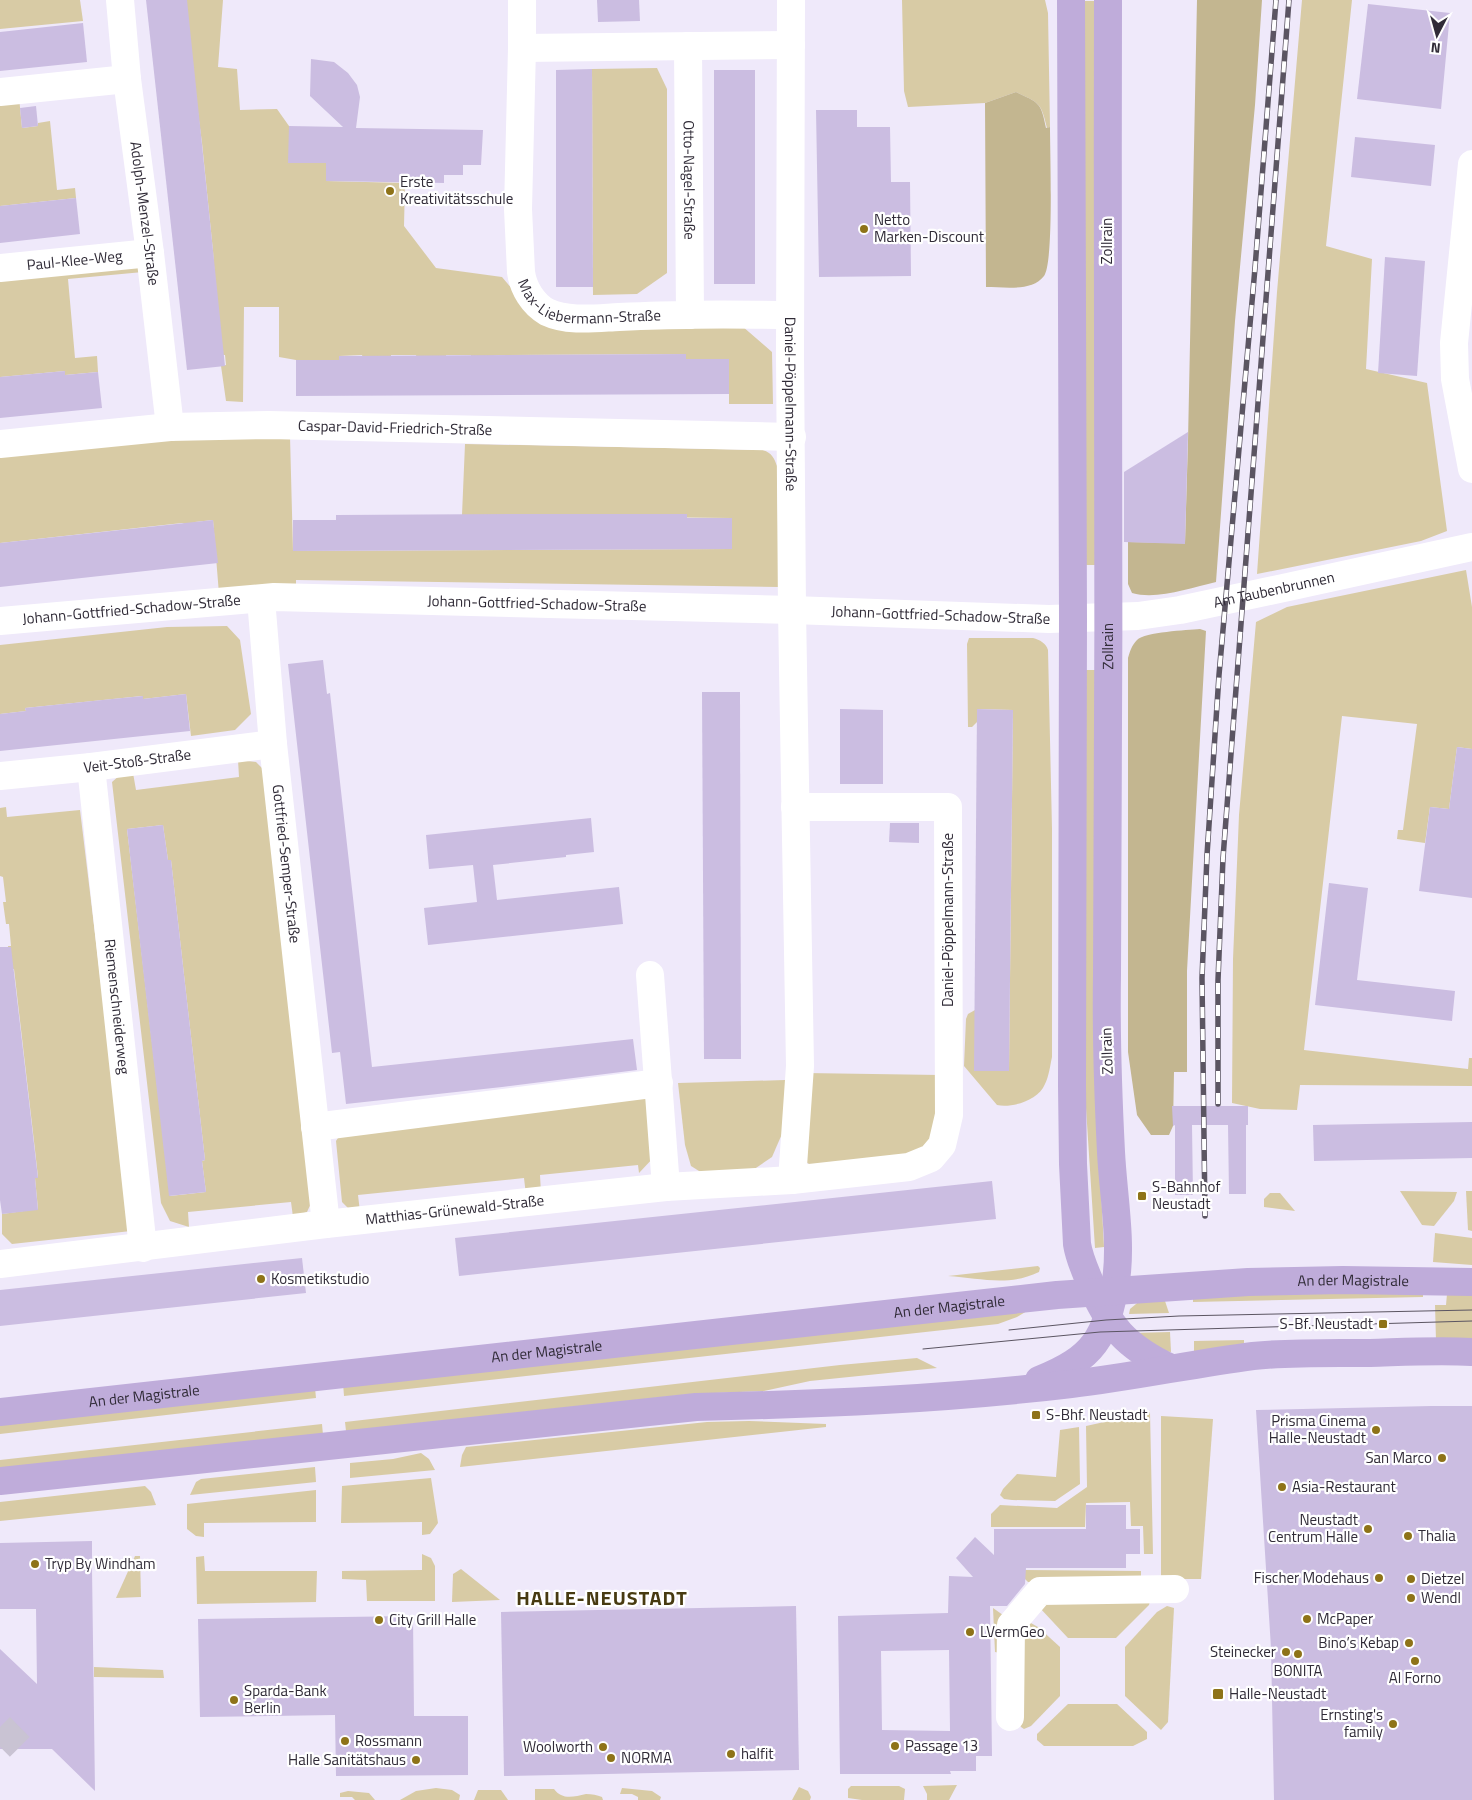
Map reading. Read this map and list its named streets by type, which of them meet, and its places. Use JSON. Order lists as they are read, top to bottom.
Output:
{
  "streets": {
    "main road": ["Zollrain", "An der Magistrale"],
    "street": [
      "Otto-Nagel-Straße",
      "Adolph-Menzel-Straße",
      "Paul-Klee-Weg",
      "Max-Liebermann-Straße",
      "Daniel-Pöppelmann-Straße",
      "Caspar-David-Friedrich-Straße",
      "Am Taubenbrunnen",
      "Johann-Gottfried-Schadow-Straße",
      "Veit-Stoß-Straße",
      "Gottfried-Semper-Straße",
      "Riemenschneiderweg",
      "Matthias-Grünewald-Straße"
    ]
  },
  "crossings": [
    ["Otto-Nagel-Straße", "Max-Liebermann-Straße"],
    ["Adolph-Menzel-Straße", "Paul-Klee-Weg"],
    ["Adolph-Menzel-Straße", "Caspar-David-Friedrich-Straße"],
    ["Zollrain", "Am Taubenbrunnen"],
    ["Zollrain", "An der Magistrale"],
    ["Max-Liebermann-Straße", "Daniel-Pöppelmann-Straße"],
    ["Daniel-Pöppelmann-Straße", "Caspar-David-Friedrich-Straße"],
    ["Daniel-Pöppelmann-Straße", "Johann-Gottfried-Schadow-Straße"],
    ["Daniel-Pöppelmann-Straße", "Matthias-Grünewald-Straße"],
    ["Am Taubenbrunnen", "Johann-Gottfried-Schadow-Straße"],
    ["Johann-Gottfried-Schadow-Straße", "Gottfried-Semper-Straße"],
    ["Veit-Stoß-Straße", "Gottfried-Semper-Straße"],
    ["Veit-Stoß-Straße", "Riemenschneiderweg"],
    ["Gottfried-Semper-Straße", "Matthias-Grünewald-Straße"],
    ["Riemenschneiderweg", "Matthias-Grünewald-Straße"]
  ],
  "districts": ["HALLE-NEUSTADT"],
  "places": {
    "other": [
      "Erste Kreativitätsschule",
      "Netto Marken-Discount",
      "Kosmetikstudio",
      "Prisma Cinema Halle-Neustadt",
      "San Marco",
      "Asia-Restaurant",
      "Neustadt Centrum Halle",
      "Thalia",
      "Tryp By Windham",
      "Fischer Modehaus",
      "Dietzel",
      "Wendl",
      "McPaper",
      "City Grill Halle",
      "LVermGeo",
      "Bino’s Kebap",
      "Steinecker",
      "BONITA",
      "Al Forno",
      "Sparda-Bank Berlin",
      "Ernsting's family",
      "Rossmann",
      "Passage 13",
      "Woolworth",
      "halfit",
      "NORMA",
      "Halle Sanitätshaus"
    ],
    "transit": [
      "S-Bahnhof Neustadt",
      "S-Bf. Neustadt",
      "S-Bhf. Neustadt",
      "Halle-Neustadt"
    ]
  },
  "north": "bottom"
}
